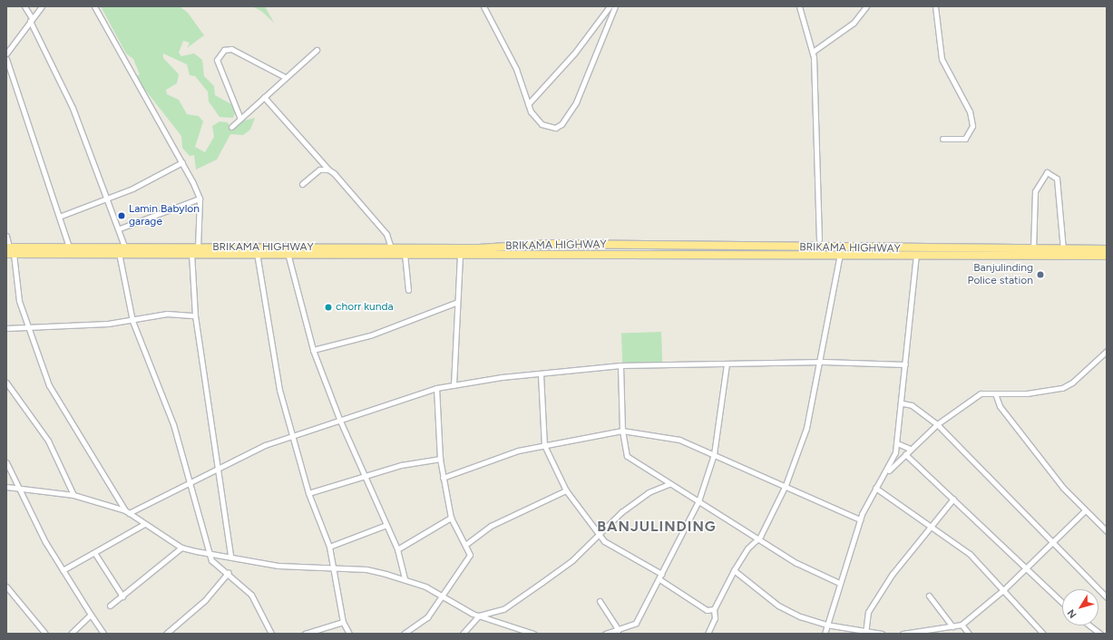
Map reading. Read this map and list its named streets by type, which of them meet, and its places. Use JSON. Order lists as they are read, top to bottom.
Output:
{
  "streets": {
    "highway": ["BRIKAMA HIGHWAY"]
  },
  "districts": ["BANJULINDING"],
  "places": ["Lamin Babylon garage", "Banjulinding Police station", "chorr kunda"],
  "north": "bottom left"
}
